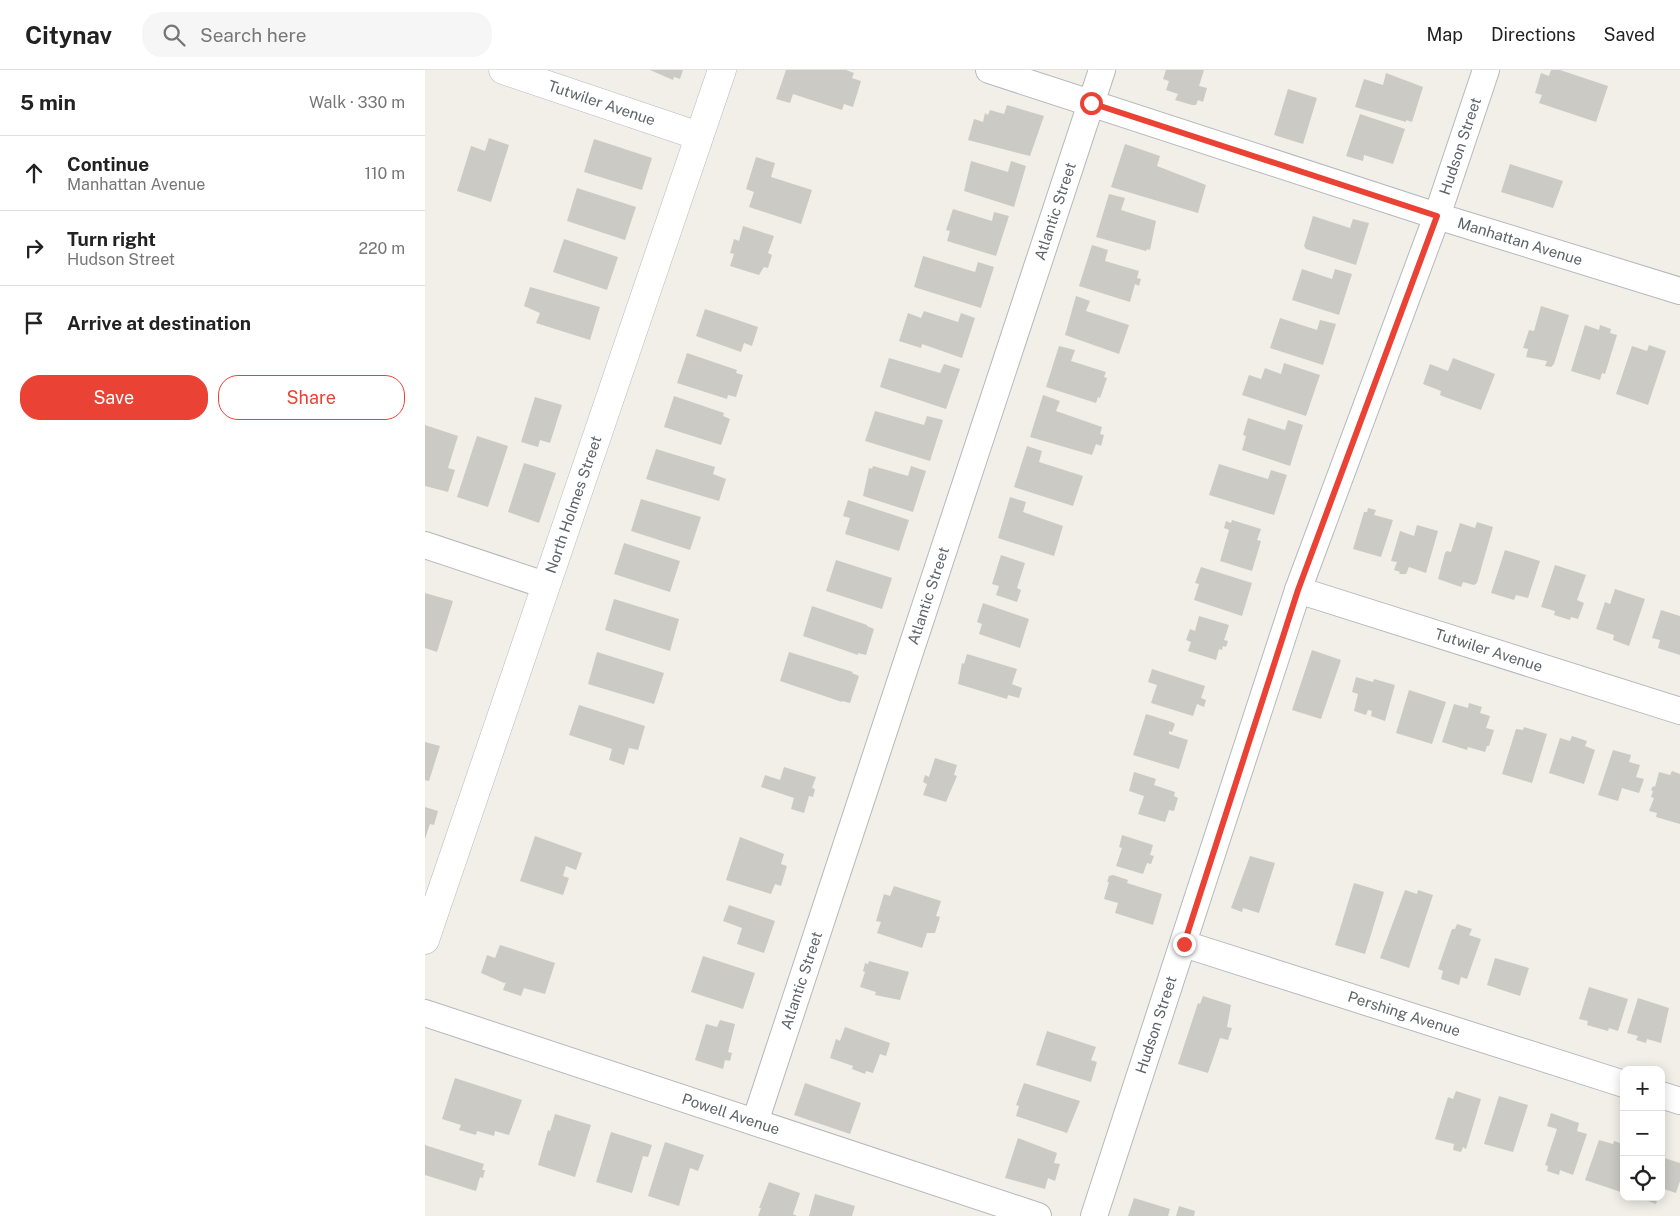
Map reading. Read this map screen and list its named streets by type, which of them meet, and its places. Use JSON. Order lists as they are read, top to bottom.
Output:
{
  "streets": {
    "street": [
      "Tutwiler Avenue",
      "Hudson Street",
      "Atlantic Street",
      "Manhattan Avenue",
      "North Holmes Street",
      "Pershing Avenue",
      "Powell Avenue"
    ]
  },
  "crossings": [
    ["Tutwiler Avenue", "Hudson Street"],
    ["Tutwiler Avenue", "North Holmes Street"],
    ["Hudson Street", "Manhattan Avenue"],
    ["Hudson Street", "Pershing Avenue"],
    ["Atlantic Street", "Manhattan Avenue"],
    ["Atlantic Street", "Powell Avenue"]
  ],
  "page": {
    "header": "Citynav",
    "search": "Search here",
    "nav": ["Map", "Directions", "Saved"],
    "heading": ["5 min", "Walk · 330 m"],
    "list": [
      ["Continue", "Manhattan Avenue", "110 m"],
      ["Turn right", "Hudson Street", "220 m"],
      "Arrive at destination"
    ],
    "buttons": ["Save", "Share"],
    "map_buttons": ["+", "−"]
  }
}
